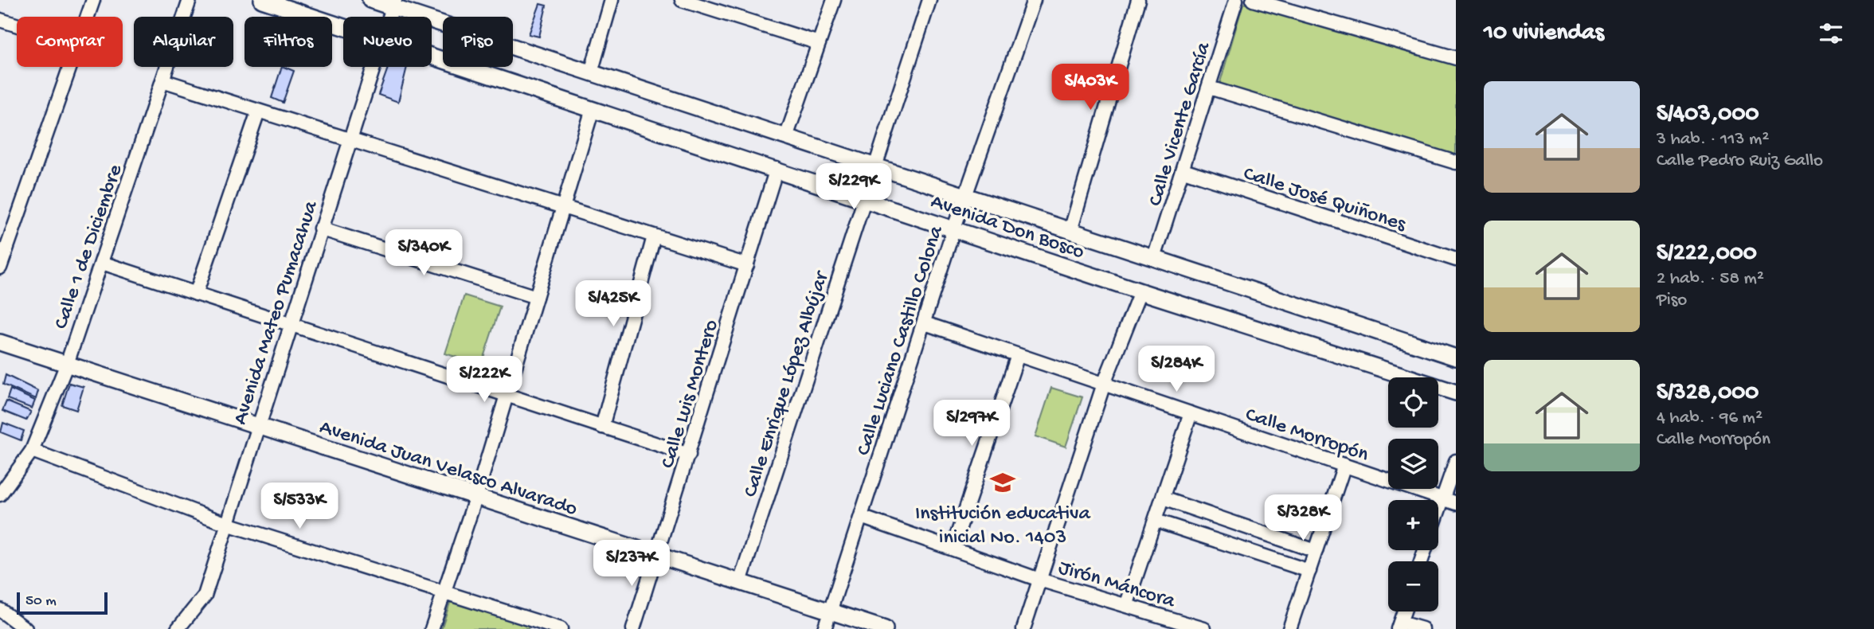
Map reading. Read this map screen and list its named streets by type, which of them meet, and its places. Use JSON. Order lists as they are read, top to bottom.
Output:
{
  "streets": {
    "street": [
      "Calle Vicente García",
      "Calle José Quiñones",
      "Avenida Don Bosco",
      "Calle 1 de Diciembre",
      "Avenida Mateo Pumacahua",
      "Calle Luciano Castillo Colona",
      "Calle Enrique López Albújar",
      "Calle Luis Montero",
      "Calle Morropón",
      "Avenida Juan Velasco Alvarado",
      "Jirón Máncora"
    ]
  },
  "crossings": [
    ["Calle Vicente García", "Calle José Quiñones"],
    ["Calle Vicente García", "Avenida Don Bosco"],
    ["Avenida Don Bosco", "Calle Luciano Castillo Colona"],
    ["Avenida Don Bosco", "Calle Enrique López Albújar"],
    ["Avenida Don Bosco", "Calle Luis Montero"],
    ["Calle 1 de Diciembre", "Avenida Juan Velasco Alvarado"],
    ["Avenida Mateo Pumacahua", "Avenida Juan Velasco Alvarado"],
    ["Calle Luciano Castillo Colona", "Calle Morropón"],
    ["Calle Luciano Castillo Colona", "Avenida Juan Velasco Alvarado"],
    ["Calle Luciano Castillo Colona", "Jirón Máncora"],
    ["Calle Enrique López Albújar", "Avenida Juan Velasco Alvarado"],
    ["Calle Luis Montero", "Avenida Juan Velasco Alvarado"]
  ],
  "places": {
    "school or university": ["Institución educativa inicial No. 1403"]
  },
  "scale_bar": "50 m",
  "page": {
    "heading": "10 viviendas",
    "chip": [
      "Comprar",
      "Alquilar",
      "Filtros",
      "Nuevo",
      "Piso"
    ],
    "price": [
      "S/403K",
      "S/229K",
      "S/340K",
      "S/425K",
      "S/284K",
      "S/222K",
      "S/297K",
      "S/533K",
      "S/328K",
      "S/237K"
    ],
    "list": [
      {
        "name": "S/403,000",
        "note": "3 hab. · 113 m² · Calle Pedro Ruiz Gallo"
      },
      {
        "name": "S/222,000",
        "note": "2 hab. · 58 m² · Piso"
      },
      {
        "name": "S/328,000",
        "note": "4 hab. · 96 m² · Calle Morropón"
      }
    ],
    "map_buttons": ["+", "−"],
    "scale": "50 m"
  }
}
